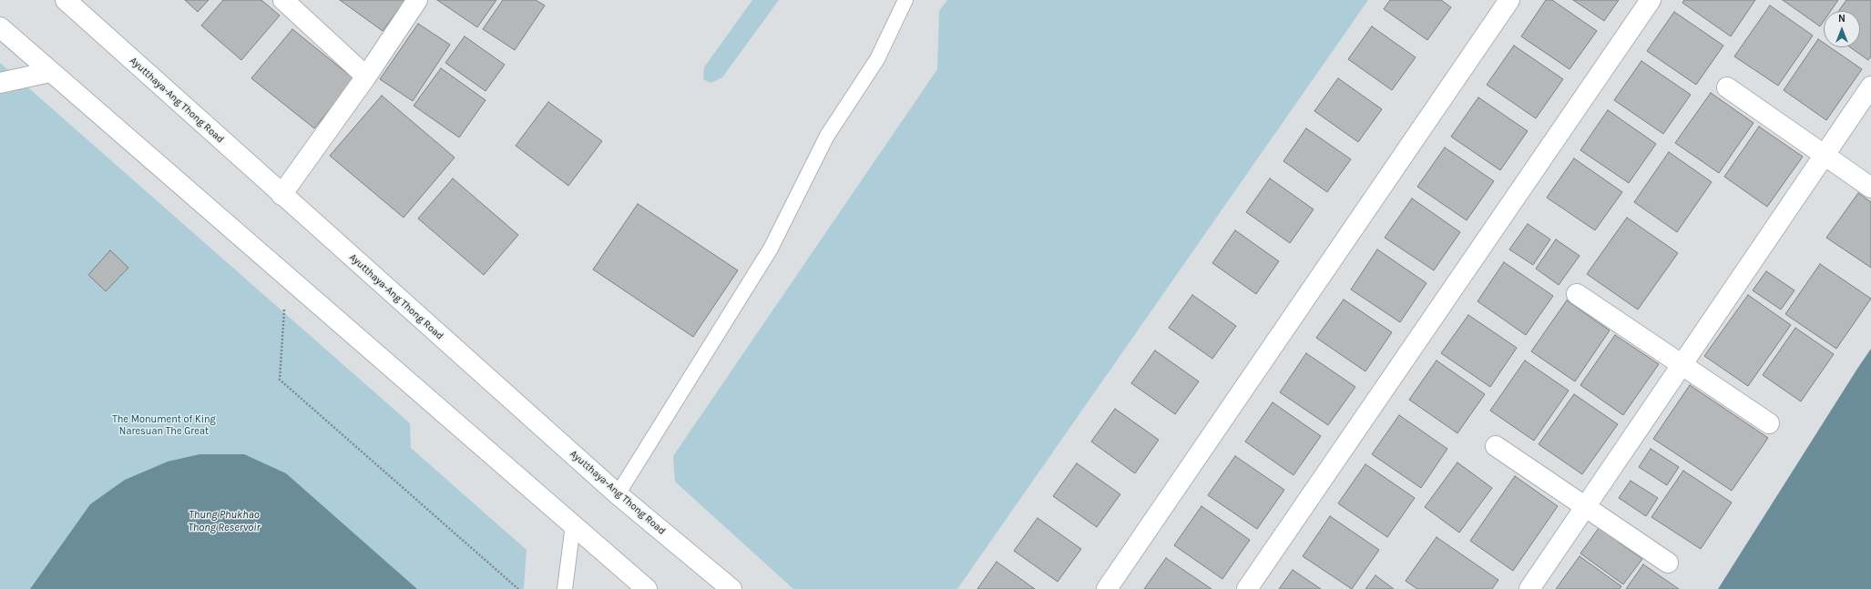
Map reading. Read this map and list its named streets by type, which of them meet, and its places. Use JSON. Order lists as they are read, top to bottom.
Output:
{
  "streets": {
    "street": ["Ayutthaya-Ang Thong Road"]
  },
  "water": ["Thung Phukhao Thong Reservoir"],
  "parks": ["The Monument of King Naresuan The Great"],
  "north": "top"
}
